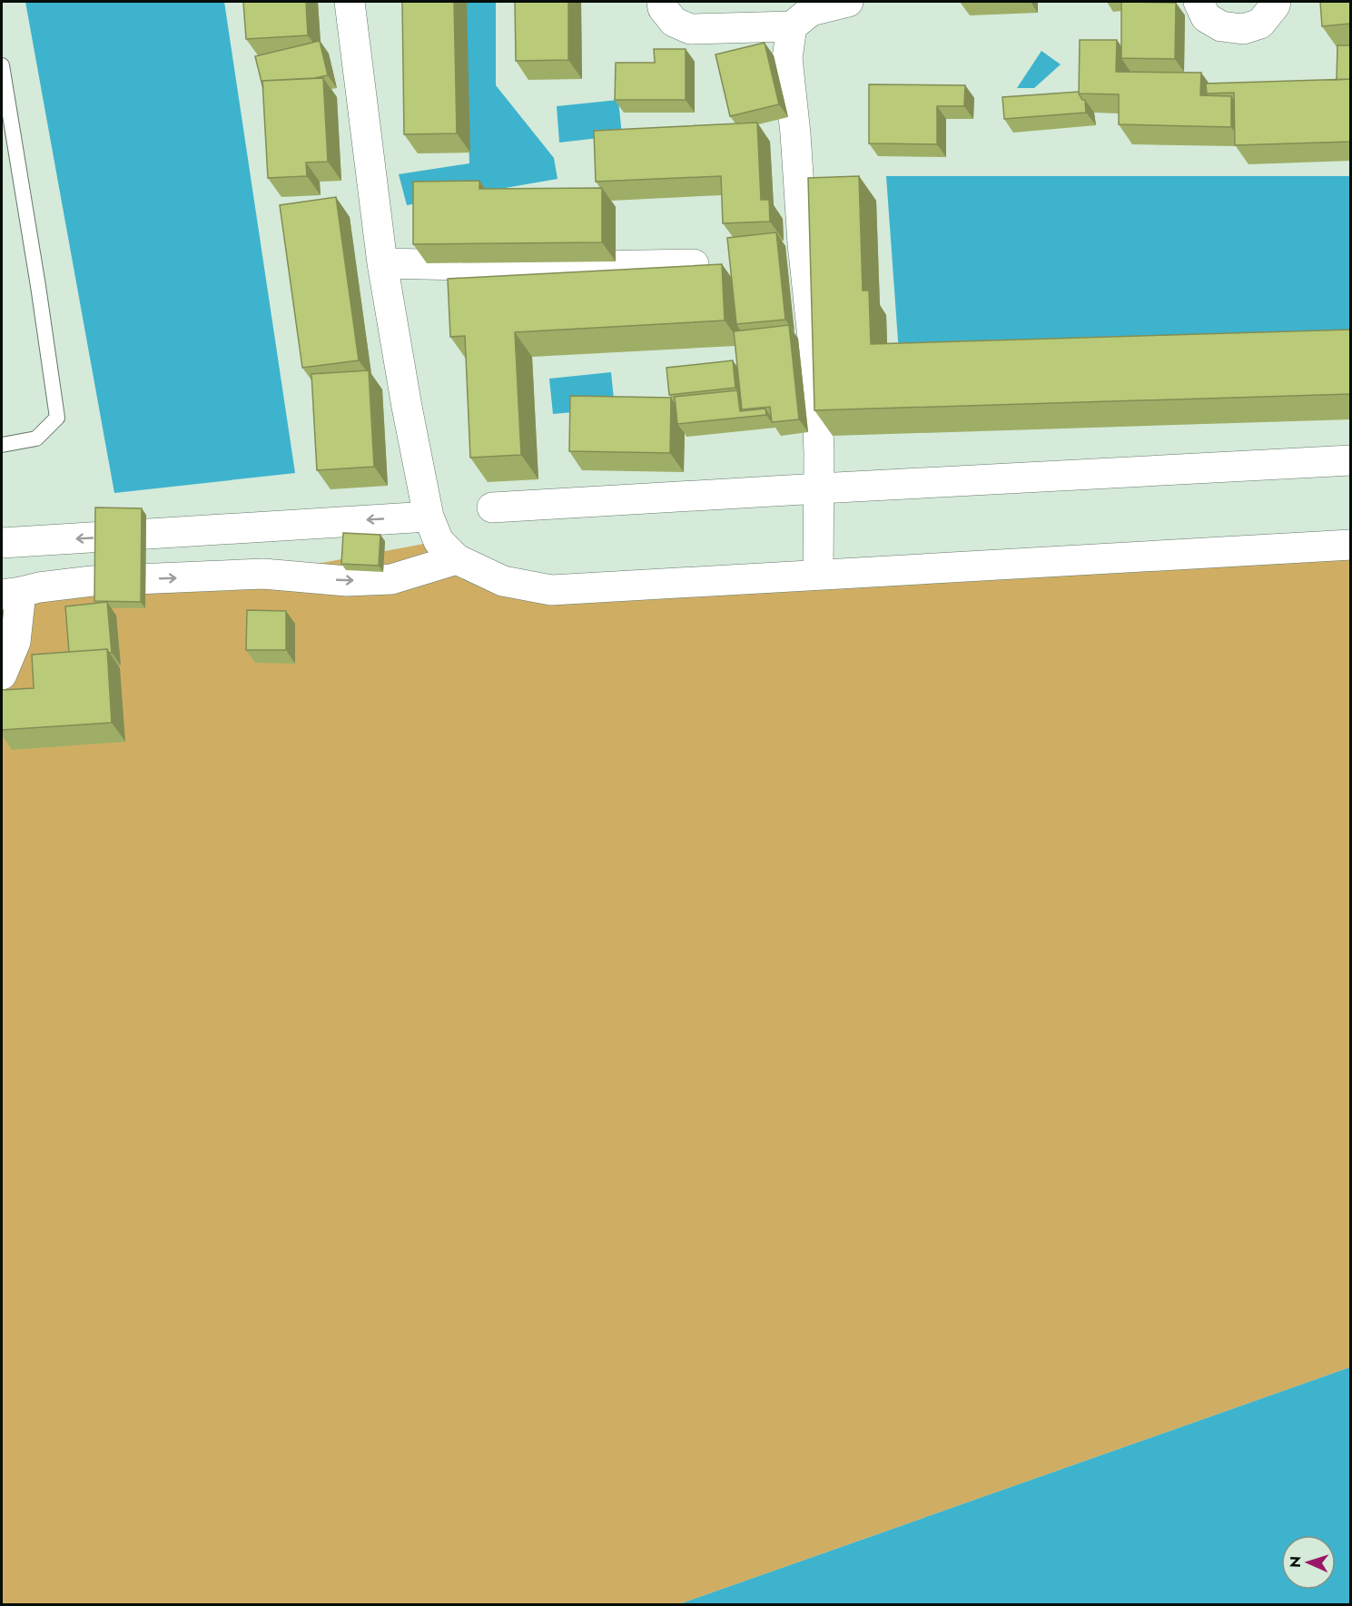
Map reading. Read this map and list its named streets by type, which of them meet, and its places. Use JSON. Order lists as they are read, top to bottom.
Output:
{
  "north": "left"
}
